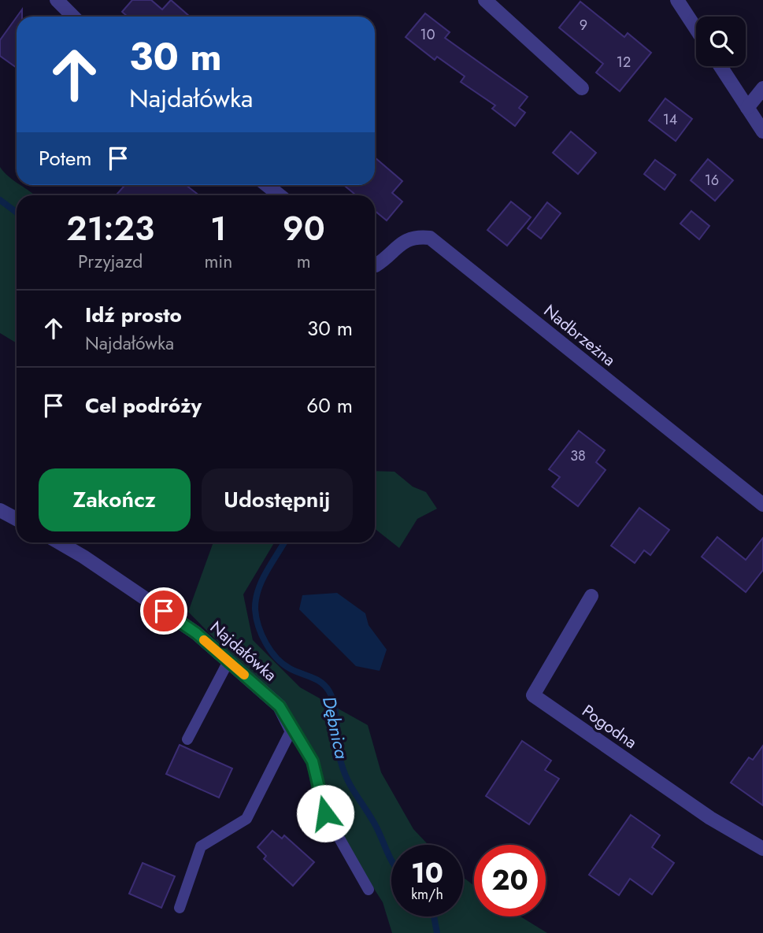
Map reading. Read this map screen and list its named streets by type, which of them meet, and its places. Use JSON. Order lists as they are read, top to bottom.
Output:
{
  "streets": {
    "street": ["Nadbrzeżna", "Najdałówka", "Pogodna"]
  },
  "water": ["Dębnica"],
  "house_numbers": [
    "9",
    "10",
    "12",
    "14",
    "16",
    "38"
  ],
  "page": {
    "turn": ["30 m", "Najdałówka"],
    "then": "Potem",
    "eta": [
      "21:23",
      "Przyjazd",
      "1",
      "min",
      "90",
      "m"
    ],
    "list": [
      {
        "name": "Idź prosto",
        "note": "Najdałówka",
        "value": "30 m"
      },
      {
        "name": "Cel podróży",
        "value": "60 m"
      }
    ],
    "buttons": ["Zakończ", "Udostępnij"],
    "speed": "10 km/h",
    "limit": "20"
  }
}
